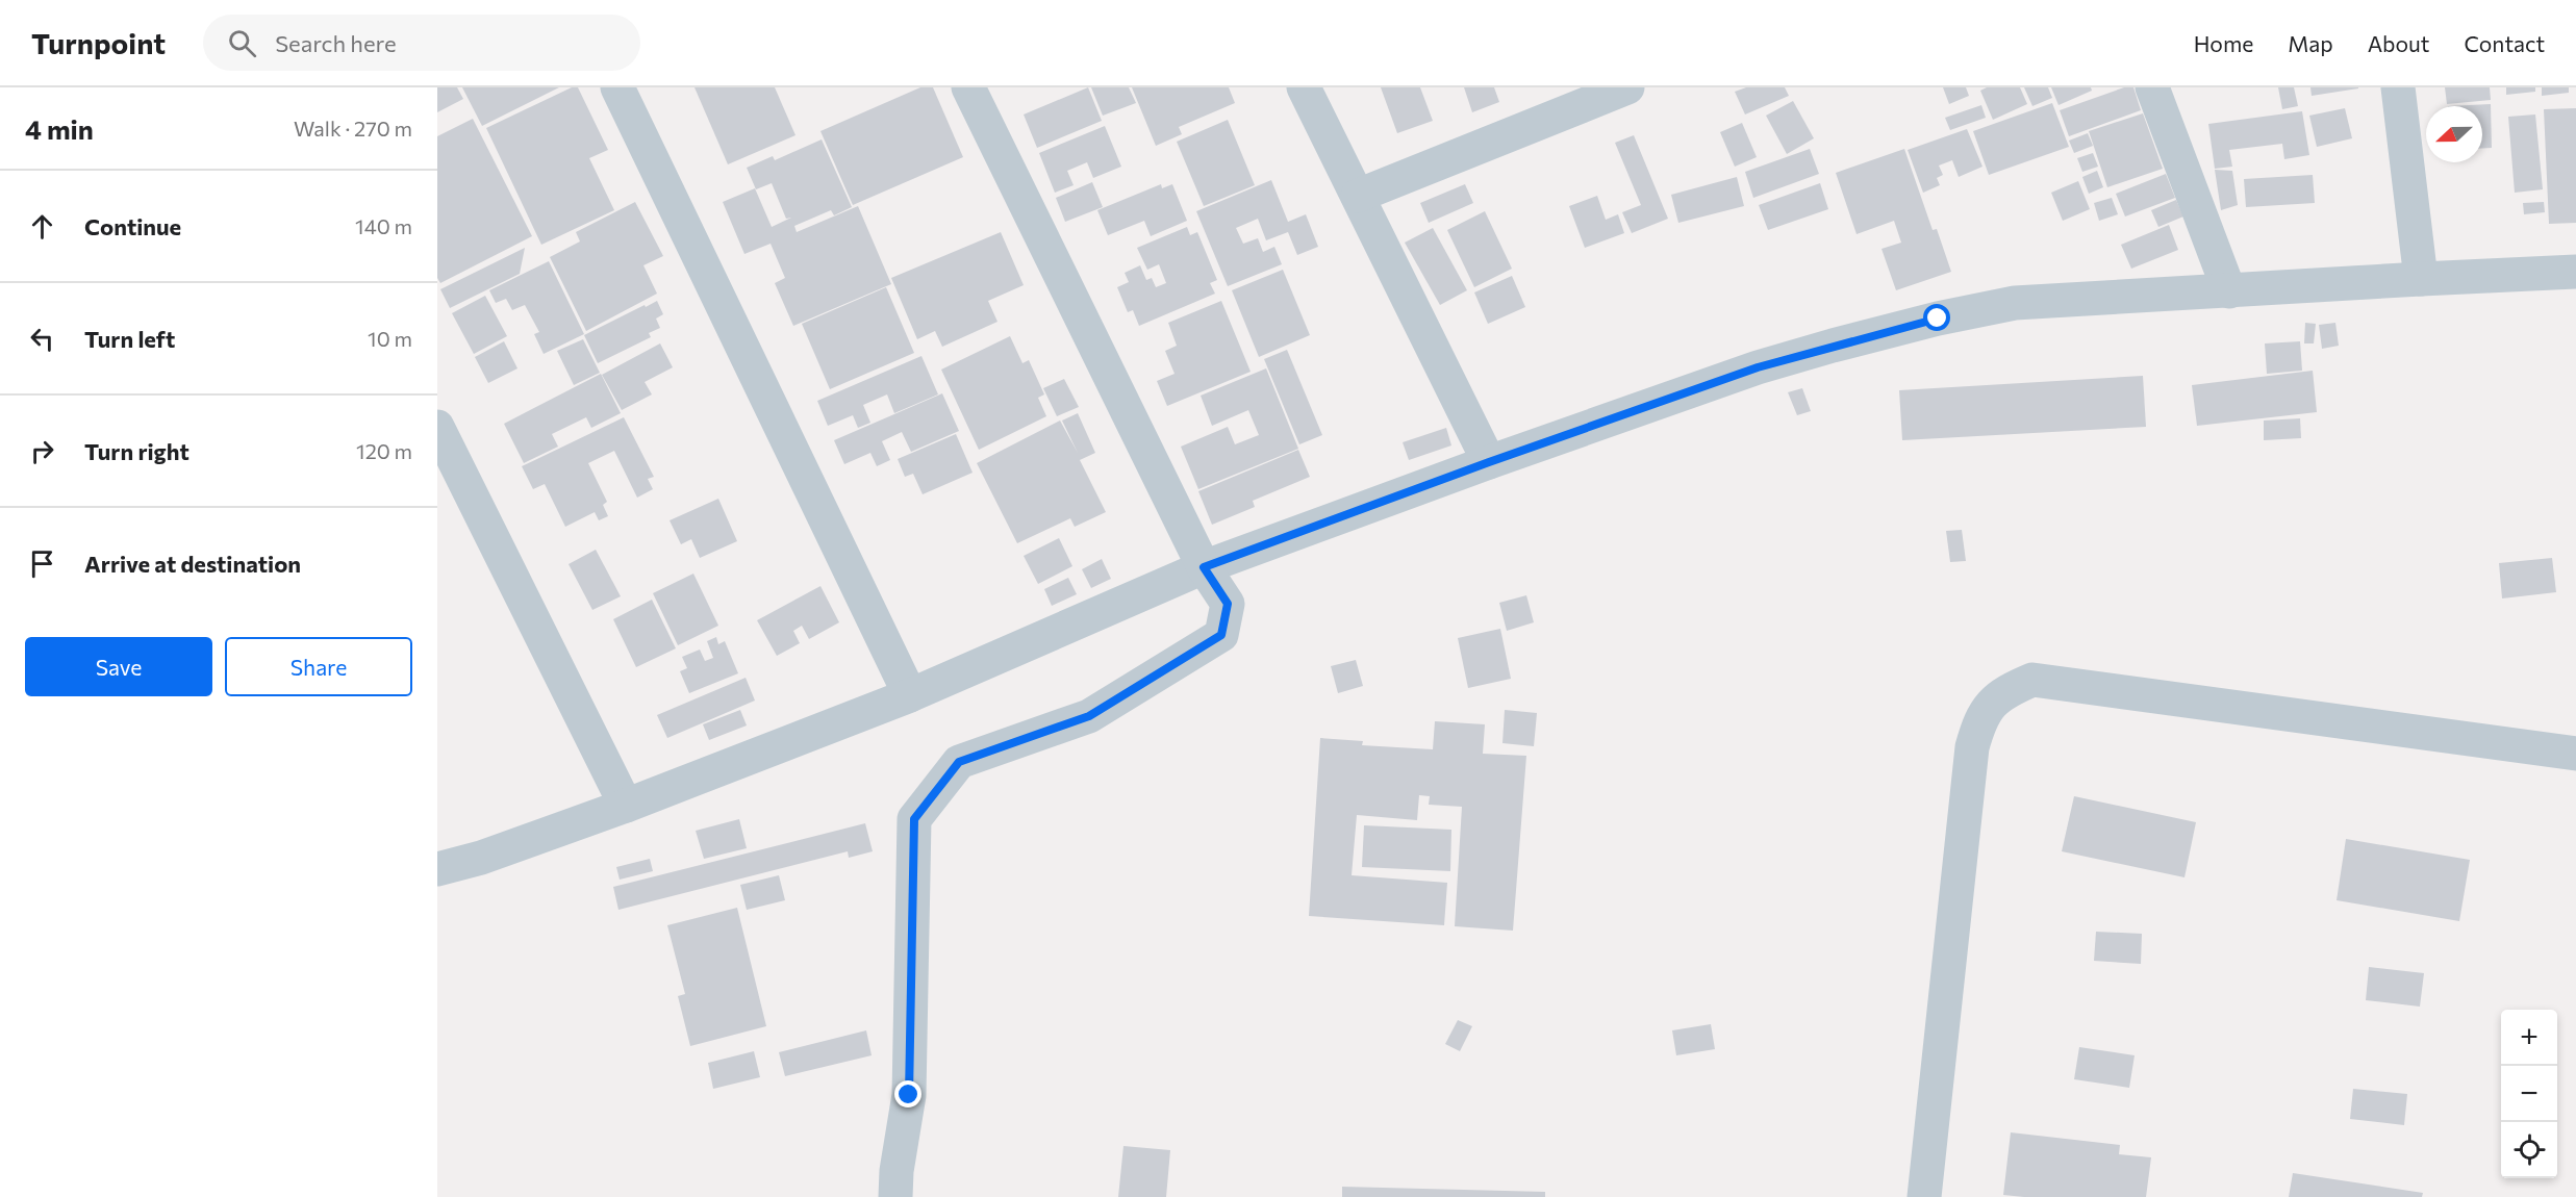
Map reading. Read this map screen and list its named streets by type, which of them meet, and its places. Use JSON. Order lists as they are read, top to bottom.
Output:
{
  "north": "left",
  "page": {
    "header": "Turnpoint",
    "search": "Search here",
    "nav": [
      "Home",
      "Map",
      "About",
      "Contact"
    ],
    "heading": ["4 min", "Walk · 270 m"],
    "list": [
      ["Continue", "140 m"],
      ["Turn left", "10 m"],
      ["Turn right", "120 m"],
      "Arrive at destination"
    ],
    "buttons": ["Save", "Share"],
    "map_buttons": ["+", "−"]
  }
}
